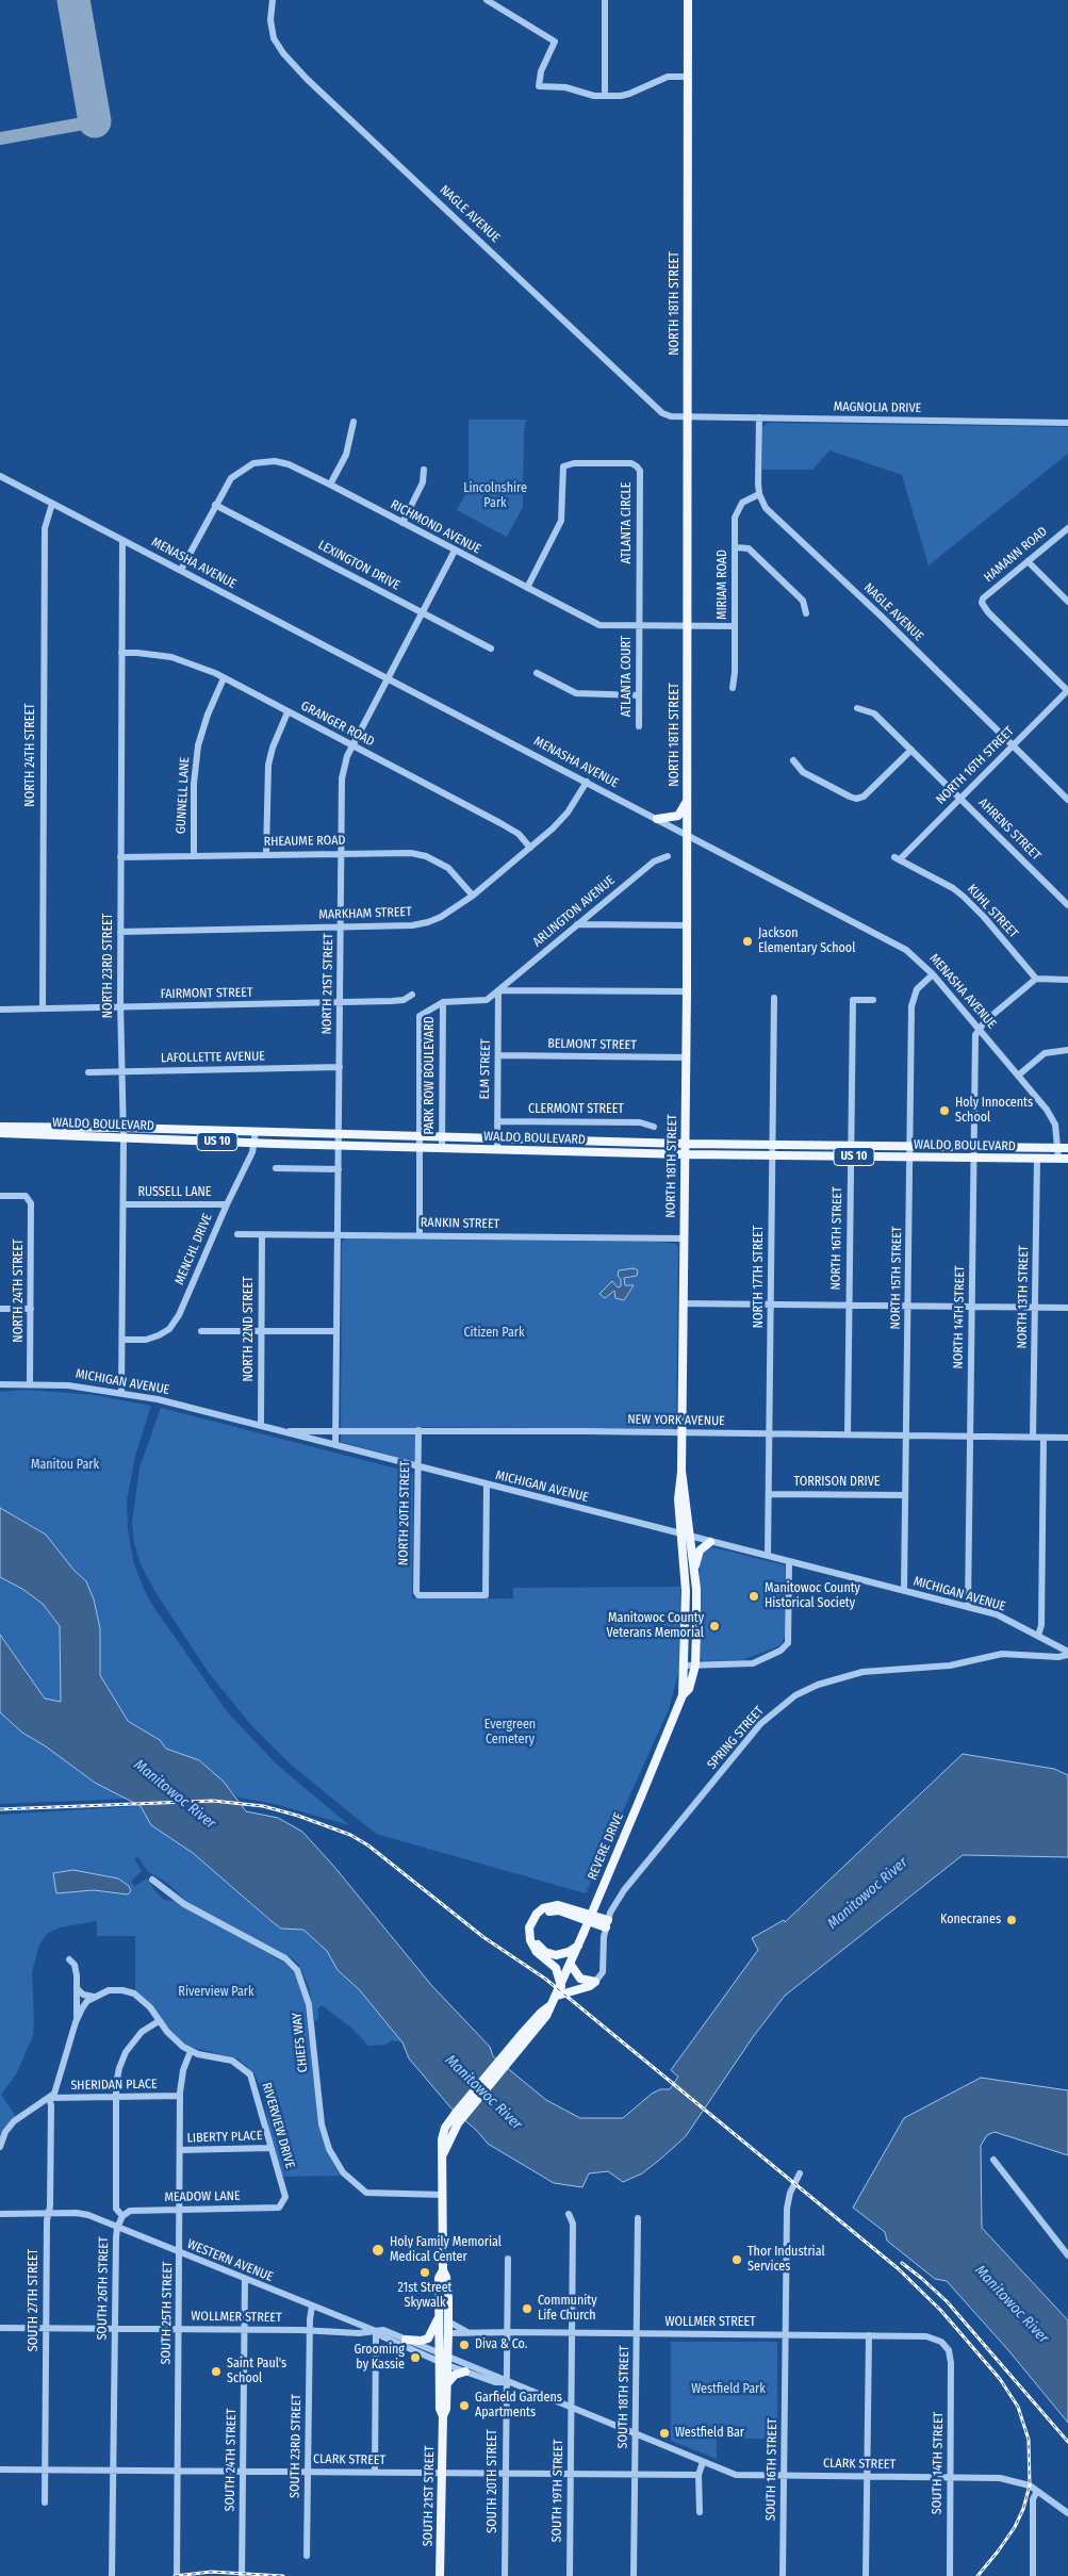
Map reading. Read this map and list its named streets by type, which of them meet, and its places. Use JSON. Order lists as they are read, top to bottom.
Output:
{
  "streets": {
    "main road": [
      "NORTH 18TH STREET",
      "WALDO BOULEVARD",
      "US 10",
      "REVERE DRIVE",
      "SOUTH 21ST STREET"
    ],
    "street": [
      "NAGLE AVENUE",
      "MAGNOLIA DRIVE",
      "ATLANTA CIRCLE",
      "RICHMOND AVENUE",
      "HAMANN ROAD",
      "MENASHA AVENUE",
      "LEXINGTON DRIVE",
      "MIRIAM ROAD",
      "ATLANTA COURT",
      "GRANGER ROAD",
      "NORTH 24TH STREET",
      "NORTH 16TH STREET",
      "GUNNELL LANE",
      "AHRENS STREET",
      "RHEAUME ROAD",
      "ARLINGTON AVENUE",
      "KUHL STREET",
      "MARKHAM STREET",
      "NORTH 23RD STREET",
      "NORTH 21ST STREET",
      "FAIRMONT STREET",
      "BELMONT STREET",
      "LAFOLLETTE AVENUE",
      "ELM STREET",
      "PARK ROW BOULEVARD",
      "CLERMONT STREET",
      "RUSSELL LANE",
      "RANKIN STREET",
      "MENCHL DRIVE",
      "NORTH 17TH STREET",
      "NORTH 15TH STREET",
      "NORTH 13TH STREET",
      "NORTH 14TH STREET",
      "NORTH 22ND STREET",
      "MICHIGAN AVENUE",
      "NEW YORK AVENUE",
      "TORRISON DRIVE",
      "NORTH 20TH STREET",
      "SPRING STREET",
      "CHIEFS WAY",
      "SHERIDAN PLACE",
      "RIVERVIEW DRIVE",
      "LIBERTY PLACE",
      "MEADOW LANE",
      "WESTERN AVENUE",
      "SOUTH 26TH STREET",
      "SOUTH 27TH STREET",
      "SOUTH 25TH STREET",
      "WOLLMER STREET",
      "SOUTH 18TH STREET",
      "SOUTH 23RD STREET",
      "SOUTH 24TH STREET",
      "CLARK STREET",
      "SOUTH 14TH STREET",
      "SOUTH 16TH STREET",
      "SOUTH 20TH STREET",
      "SOUTH 19TH STREET"
    ]
  },
  "crossings": [
    ["NAGLE AVENUE", "NORTH 18TH STREET"],
    ["NAGLE AVENUE", "MAGNOLIA DRIVE"],
    ["NAGLE AVENUE", "MIRIAM ROAD"],
    ["NAGLE AVENUE", "NORTH 16TH STREET"],
    ["NORTH 18TH STREET", "MAGNOLIA DRIVE"],
    ["NORTH 18TH STREET", "RICHMOND AVENUE"],
    ["NORTH 18TH STREET", "MENASHA AVENUE"],
    ["NORTH 18TH STREET", "BELMONT STREET"],
    ["NORTH 18TH STREET", "WALDO BOULEVARD"],
    ["NORTH 18TH STREET", "RANKIN STREET"],
    ["NORTH 18TH STREET", "MICHIGAN AVENUE"],
    ["NORTH 18TH STREET", "NEW YORK AVENUE"],
    ["NORTH 18TH STREET", "REVERE DRIVE"],
    ["ATLANTA CIRCLE", "RICHMOND AVENUE"],
    ["ATLANTA CIRCLE", "ATLANTA COURT"],
    ["RICHMOND AVENUE", "MENASHA AVENUE"],
    ["RICHMOND AVENUE", "LEXINGTON DRIVE"],
    ["RICHMOND AVENUE", "MIRIAM ROAD"],
    ["RICHMOND AVENUE", "ATLANTA COURT"],
    ["RICHMOND AVENUE", "NORTH 21ST STREET"],
    ["HAMANN ROAD", "NORTH 16TH STREET"],
    ["MENASHA AVENUE", "NORTH 24TH STREET"],
    ["MENASHA AVENUE", "MARKHAM STREET"],
    ["MENASHA AVENUE", "NORTH 23RD STREET"],
    ["MENASHA AVENUE", "NORTH 21ST STREET"],
    ["MENASHA AVENUE", "WALDO BOULEVARD"],
    ["MENASHA AVENUE", "NORTH 15TH STREET"],
    ["MENASHA AVENUE", "NORTH 14TH STREET"],
    ["LEXINGTON DRIVE", "NORTH 21ST STREET"],
    ["GRANGER ROAD", "GUNNELL LANE"],
    ["GRANGER ROAD", "MARKHAM STREET"],
    ["GRANGER ROAD", "NORTH 23RD STREET"],
    ["GRANGER ROAD", "NORTH 21ST STREET"],
    ["NORTH 24TH STREET", "FAIRMONT STREET"],
    ["NORTH 24TH STREET", "MICHIGAN AVENUE"],
    ["NORTH 16TH STREET", "AHRENS STREET"],
    ["NORTH 16TH STREET", "KUHL STREET"],
    ["NORTH 16TH STREET", "WALDO BOULEVARD"],
    ["NORTH 16TH STREET", "NEW YORK AVENUE"],
    ["GUNNELL LANE", "RHEAUME ROAD"],
    ["RHEAUME ROAD", "MARKHAM STREET"],
    ["RHEAUME ROAD", "NORTH 23RD STREET"],
    ["RHEAUME ROAD", "NORTH 21ST STREET"],
    ["ARLINGTON AVENUE", "ELM STREET"],
    ["MARKHAM STREET", "NORTH 23RD STREET"],
    ["MARKHAM STREET", "NORTH 21ST STREET"],
    ["NORTH 23RD STREET", "FAIRMONT STREET"],
    ["NORTH 23RD STREET", "LAFOLLETTE AVENUE"],
    ["NORTH 23RD STREET", "WALDO BOULEVARD"],
    ["NORTH 23RD STREET", "RUSSELL LANE"],
    ["NORTH 23RD STREET", "MENCHL DRIVE"],
    ["NORTH 23RD STREET", "MICHIGAN AVENUE"],
    ["NORTH 21ST STREET", "FAIRMONT STREET"],
    ["NORTH 21ST STREET", "LAFOLLETTE AVENUE"],
    ["NORTH 21ST STREET", "WALDO BOULEVARD"],
    ["NORTH 21ST STREET", "RANKIN STREET"],
    ["NORTH 21ST STREET", "MICHIGAN AVENUE"],
    ["NORTH 21ST STREET", "NEW YORK AVENUE"],
    ["BELMONT STREET", "ELM STREET"],
    ["ELM STREET", "CLERMONT STREET"],
    ["ELM STREET", "WALDO BOULEVARD"],
    ["PARK ROW BOULEVARD", "WALDO BOULEVARD"],
    ["WALDO BOULEVARD", "MENCHL DRIVE"],
    ["WALDO BOULEVARD", "NORTH 17TH STREET"],
    ["WALDO BOULEVARD", "NORTH 15TH STREET"],
    ["WALDO BOULEVARD", "NORTH 13TH STREET"],
    ["WALDO BOULEVARD", "NORTH 14TH STREET"],
    ["RUSSELL LANE", "MENCHL DRIVE"],
    ["RANKIN STREET", "NORTH 22ND STREET"],
    ["NORTH 17TH STREET", "MICHIGAN AVENUE"],
    ["NORTH 17TH STREET", "NEW YORK AVENUE"],
    ["NORTH 17TH STREET", "TORRISON DRIVE"],
    ["NORTH 15TH STREET", "MICHIGAN AVENUE"],
    ["NORTH 15TH STREET", "NEW YORK AVENUE"],
    ["NORTH 15TH STREET", "TORRISON DRIVE"],
    ["NORTH 13TH STREET", "NEW YORK AVENUE"],
    ["NORTH 14TH STREET", "MICHIGAN AVENUE"],
    ["NORTH 14TH STREET", "NEW YORK AVENUE"],
    ["NORTH 22ND STREET", "MICHIGAN AVENUE"],
    ["MICHIGAN AVENUE", "NEW YORK AVENUE"],
    ["MICHIGAN AVENUE", "NORTH 20TH STREET"],
    ["MICHIGAN AVENUE", "SPRING STREET"],
    ["NEW YORK AVENUE", "NORTH 20TH STREET"],
    ["REVERE DRIVE", "SOUTH 21ST STREET"],
    ["CHIEFS WAY", "SOUTH 21ST STREET"],
    ["SHERIDAN PLACE", "SOUTH 27TH STREET"],
    ["SHERIDAN PLACE", "SOUTH 25TH STREET"],
    ["RIVERVIEW DRIVE", "LIBERTY PLACE"],
    ["RIVERVIEW DRIVE", "MEADOW LANE"],
    ["RIVERVIEW DRIVE", "SOUTH 25TH STREET"],
    ["LIBERTY PLACE", "SOUTH 25TH STREET"],
    ["MEADOW LANE", "SOUTH 26TH STREET"],
    ["MEADOW LANE", "SOUTH 25TH STREET"],
    ["WESTERN AVENUE", "SOUTH 26TH STREET"],
    ["WESTERN AVENUE", "SOUTH 27TH STREET"],
    ["WESTERN AVENUE", "SOUTH 25TH STREET"],
    ["WESTERN AVENUE", "WOLLMER STREET"],
    ["WESTERN AVENUE", "SOUTH 18TH STREET"],
    ["WESTERN AVENUE", "SOUTH 23RD STREET"],
    ["WESTERN AVENUE", "SOUTH 24TH STREET"],
    ["WESTERN AVENUE", "CLARK STREET"],
    ["WESTERN AVENUE", "SOUTH 20TH STREET"],
    ["WESTERN AVENUE", "SOUTH 19TH STREET"],
    ["WESTERN AVENUE", "SOUTH 21ST STREET"],
    ["SOUTH 26TH STREET", "WOLLMER STREET"],
    ["SOUTH 26TH STREET", "CLARK STREET"],
    ["SOUTH 27TH STREET", "WOLLMER STREET"],
    ["SOUTH 27TH STREET", "CLARK STREET"],
    ["SOUTH 25TH STREET", "WOLLMER STREET"],
    ["SOUTH 25TH STREET", "CLARK STREET"],
    ["WOLLMER STREET", "SOUTH 18TH STREET"],
    ["WOLLMER STREET", "SOUTH 23RD STREET"],
    ["WOLLMER STREET", "SOUTH 24TH STREET"],
    ["WOLLMER STREET", "SOUTH 14TH STREET"],
    ["WOLLMER STREET", "SOUTH 16TH STREET"],
    ["WOLLMER STREET", "SOUTH 20TH STREET"],
    ["WOLLMER STREET", "SOUTH 19TH STREET"],
    ["WOLLMER STREET", "SOUTH 21ST STREET"],
    ["SOUTH 18TH STREET", "CLARK STREET"],
    ["SOUTH 23RD STREET", "CLARK STREET"],
    ["SOUTH 24TH STREET", "CLARK STREET"],
    ["CLARK STREET", "SOUTH 14TH STREET"],
    ["CLARK STREET", "SOUTH 16TH STREET"],
    ["CLARK STREET", "SOUTH 20TH STREET"],
    ["CLARK STREET", "SOUTH 19TH STREET"],
    ["CLARK STREET", "SOUTH 21ST STREET"]
  ],
  "water": ["Manitowoc River"],
  "parks": [
    "Lincolnshire Park",
    "Citizen Park",
    "Manitou Park",
    "Evergreen Cemetery",
    "Riverview Park",
    "Westfield Park"
  ],
  "places": [
    "Jackson Elementary School",
    "Holy Innocents School",
    "Manitowoc County Historical Society",
    "Manitowoc County Veterans Memorial",
    "Konecranes",
    "Holy Family Memorial Medical Center",
    "Thor Industrial Services",
    "21st Street Skywalk",
    "Community Life Church",
    "Diva & Co.",
    "Grooming by Kassie",
    "Saint Paul's School",
    "Garfield Gardens Apartments",
    "Westfield Bar"
  ]
}
